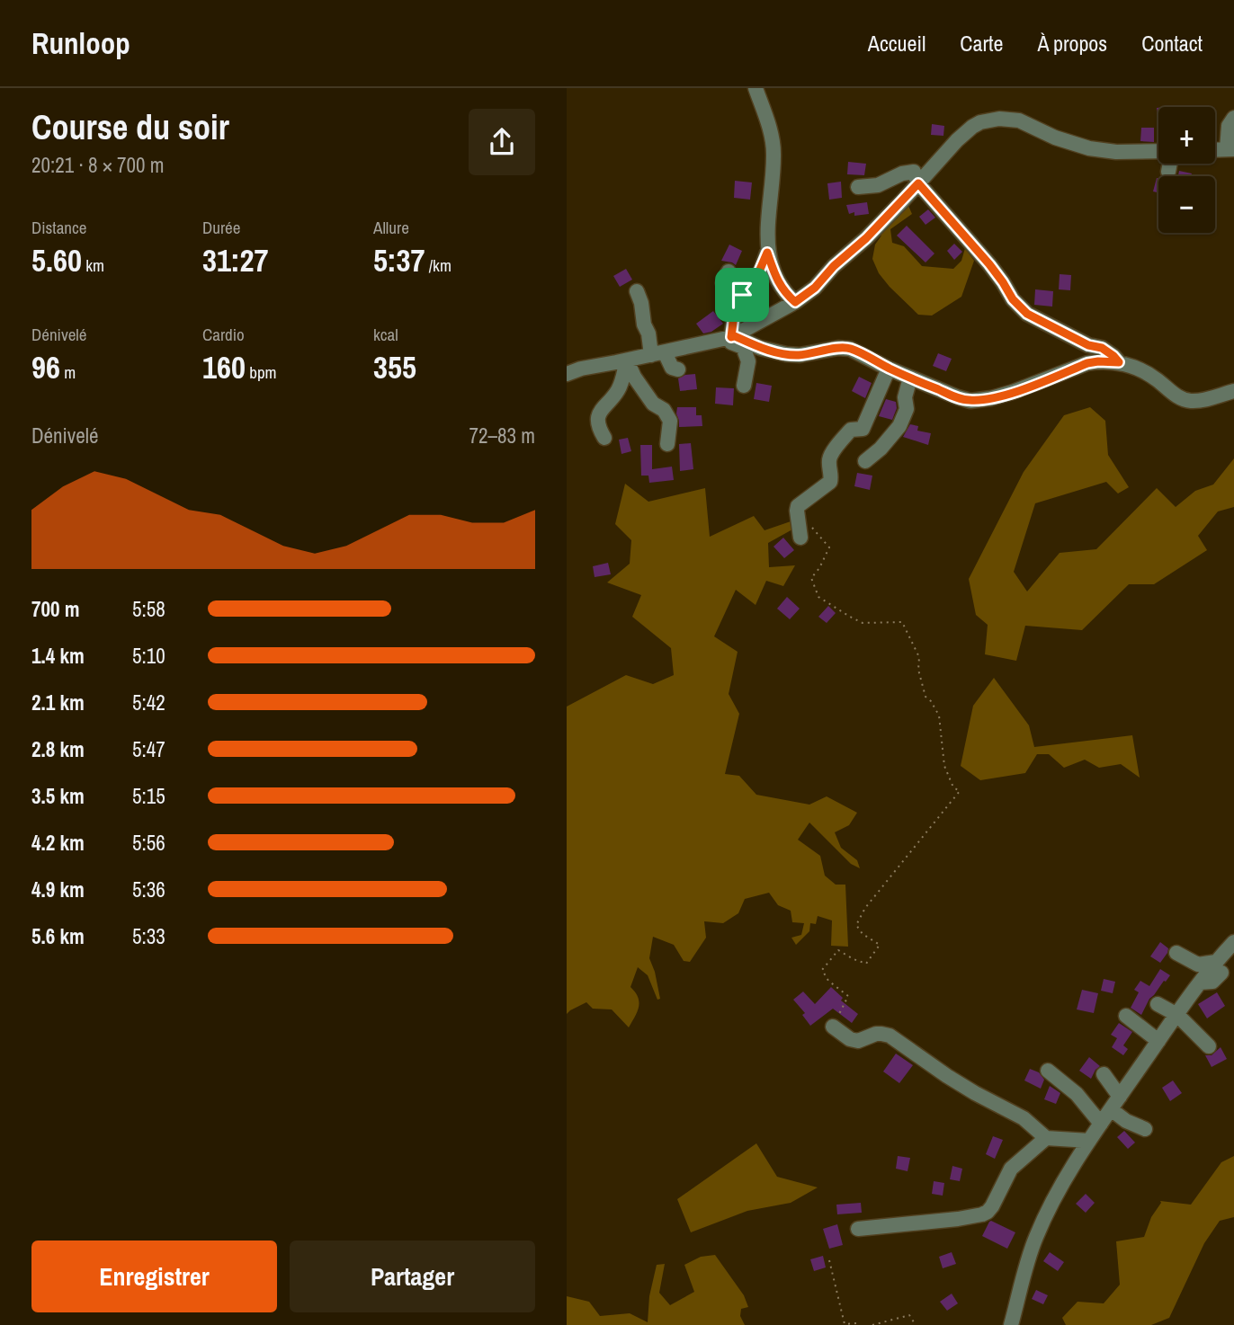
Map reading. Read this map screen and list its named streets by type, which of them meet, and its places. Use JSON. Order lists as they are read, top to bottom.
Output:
{
  "page": {
    "header": "Runloop",
    "nav": [
      "Accueil",
      "Carte",
      "À propos",
      "Contact"
    ],
    "heading": ["Course du soir", "20:21 · 8 × 700 m"],
    "map_buttons": ["+", "−"],
    "stats": [
      ["Distance", "5.60 km"],
      ["Durée", "31:27"],
      ["Allure", "5:37 /km"],
      ["Dénivelé", "96 m"],
      ["Cardio", "160 bpm"],
      ["kcal", "355"]
    ],
    "chart": ["Dénivelé", "72–83 m"],
    "list": [
      {
        "name": "700 m",
        "note": "5:58"
      },
      {
        "name": "1.4 km",
        "note": "5:10"
      },
      {
        "name": "2.1 km",
        "note": "5:42"
      },
      {
        "name": "2.8 km",
        "note": "5:47"
      },
      {
        "name": "3.5 km",
        "note": "5:15"
      },
      {
        "name": "4.2 km",
        "note": "5:56"
      },
      {
        "name": "4.9 km",
        "note": "5:36"
      },
      {
        "name": "5.6 km",
        "note": "5:33"
      }
    ],
    "buttons": ["Enregistrer", "Partager"]
  }
}
